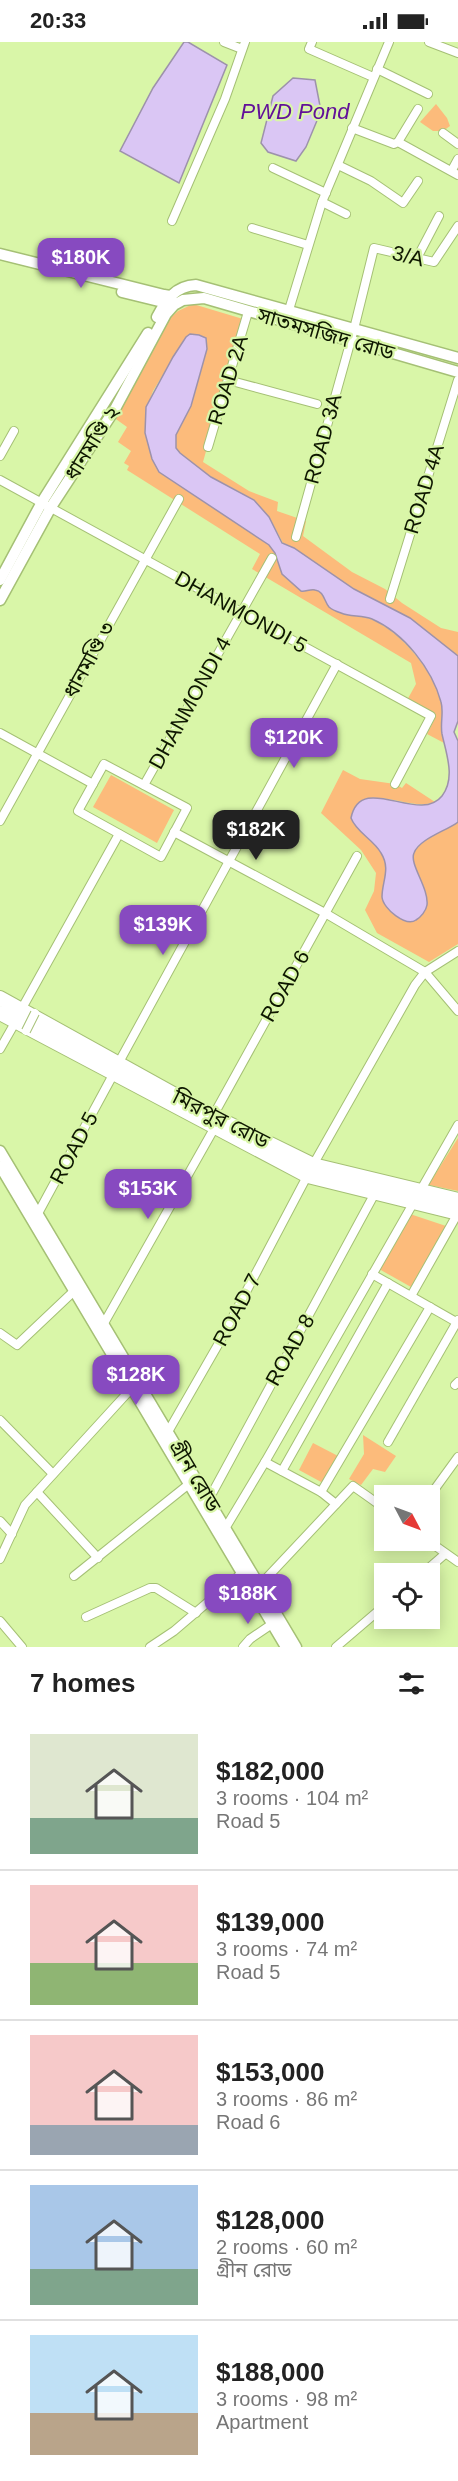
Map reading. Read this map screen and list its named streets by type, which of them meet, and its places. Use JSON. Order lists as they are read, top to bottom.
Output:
{
  "streets": {
    "highway": ["মিরপুর রোড"],
    "main road": ["সাতমসজিদ রোড", "ধানমণ্ডি ২", "গ্রীন রোড"],
    "street": [
      "3/A",
      "ROAD 2A",
      "ROAD 3A",
      "ROAD 4A",
      "DHANMONDI 5",
      "ধানমণ্ডি ৩",
      "DHANMONDI 4",
      "ROAD 6",
      "ROAD 5",
      "ROAD 7",
      "ROAD 8"
    ]
  },
  "crossings": [
    ["3/A", "ROAD 3A"],
    ["সাতমসজিদ রোড", "ROAD 2A"],
    ["সাতমসজিদ রোড", "ROAD 3A"],
    ["সাতমসজিদ রোড", "ধানমণ্ডি ২"],
    ["ধানমণ্ডি ২", "DHANMONDI 5"],
    ["DHANMONDI 5", "ধানমণ্ডি ৩"],
    ["DHANMONDI 5", "DHANMONDI 4"],
    ["DHANMONDI 5", "ROAD 5"],
    ["ROAD 6", "মিরপুর রোড"],
    ["ROAD 6", "গ্রীন রোড"],
    ["মিরপুর রোড", "ROAD 5"],
    ["মিরপুর রোড", "ROAD 7"],
    ["মিরপুর রোড", "ROAD 8"],
    ["ROAD 5", "গ্রীন রোড"],
    ["ROAD 7", "গ্রীন রোড"],
    ["ROAD 8", "গ্রীন রোড"]
  ],
  "water": ["PWD Pond"],
  "north": "bottom right",
  "page": {
    "status": "20:33",
    "price": [
      "$180K",
      "$120K",
      "$182K",
      "$139K",
      "$153K",
      "$128K",
      "$188K"
    ],
    "heading": "7 homes",
    "list": [
      {
        "name": "$182,000",
        "note": "3 rooms · 104 m² · Road 5"
      },
      {
        "name": "$139,000",
        "note": "3 rooms · 74 m² · Road 5"
      },
      {
        "name": "$153,000",
        "note": "3 rooms · 86 m² · Road 6"
      },
      {
        "name": "$128,000",
        "note": "2 rooms · 60 m² · গ্রীন রোড"
      },
      {
        "name": "$188,000",
        "note": "3 rooms · 98 m² · Apartment"
      }
    ]
  }
}
